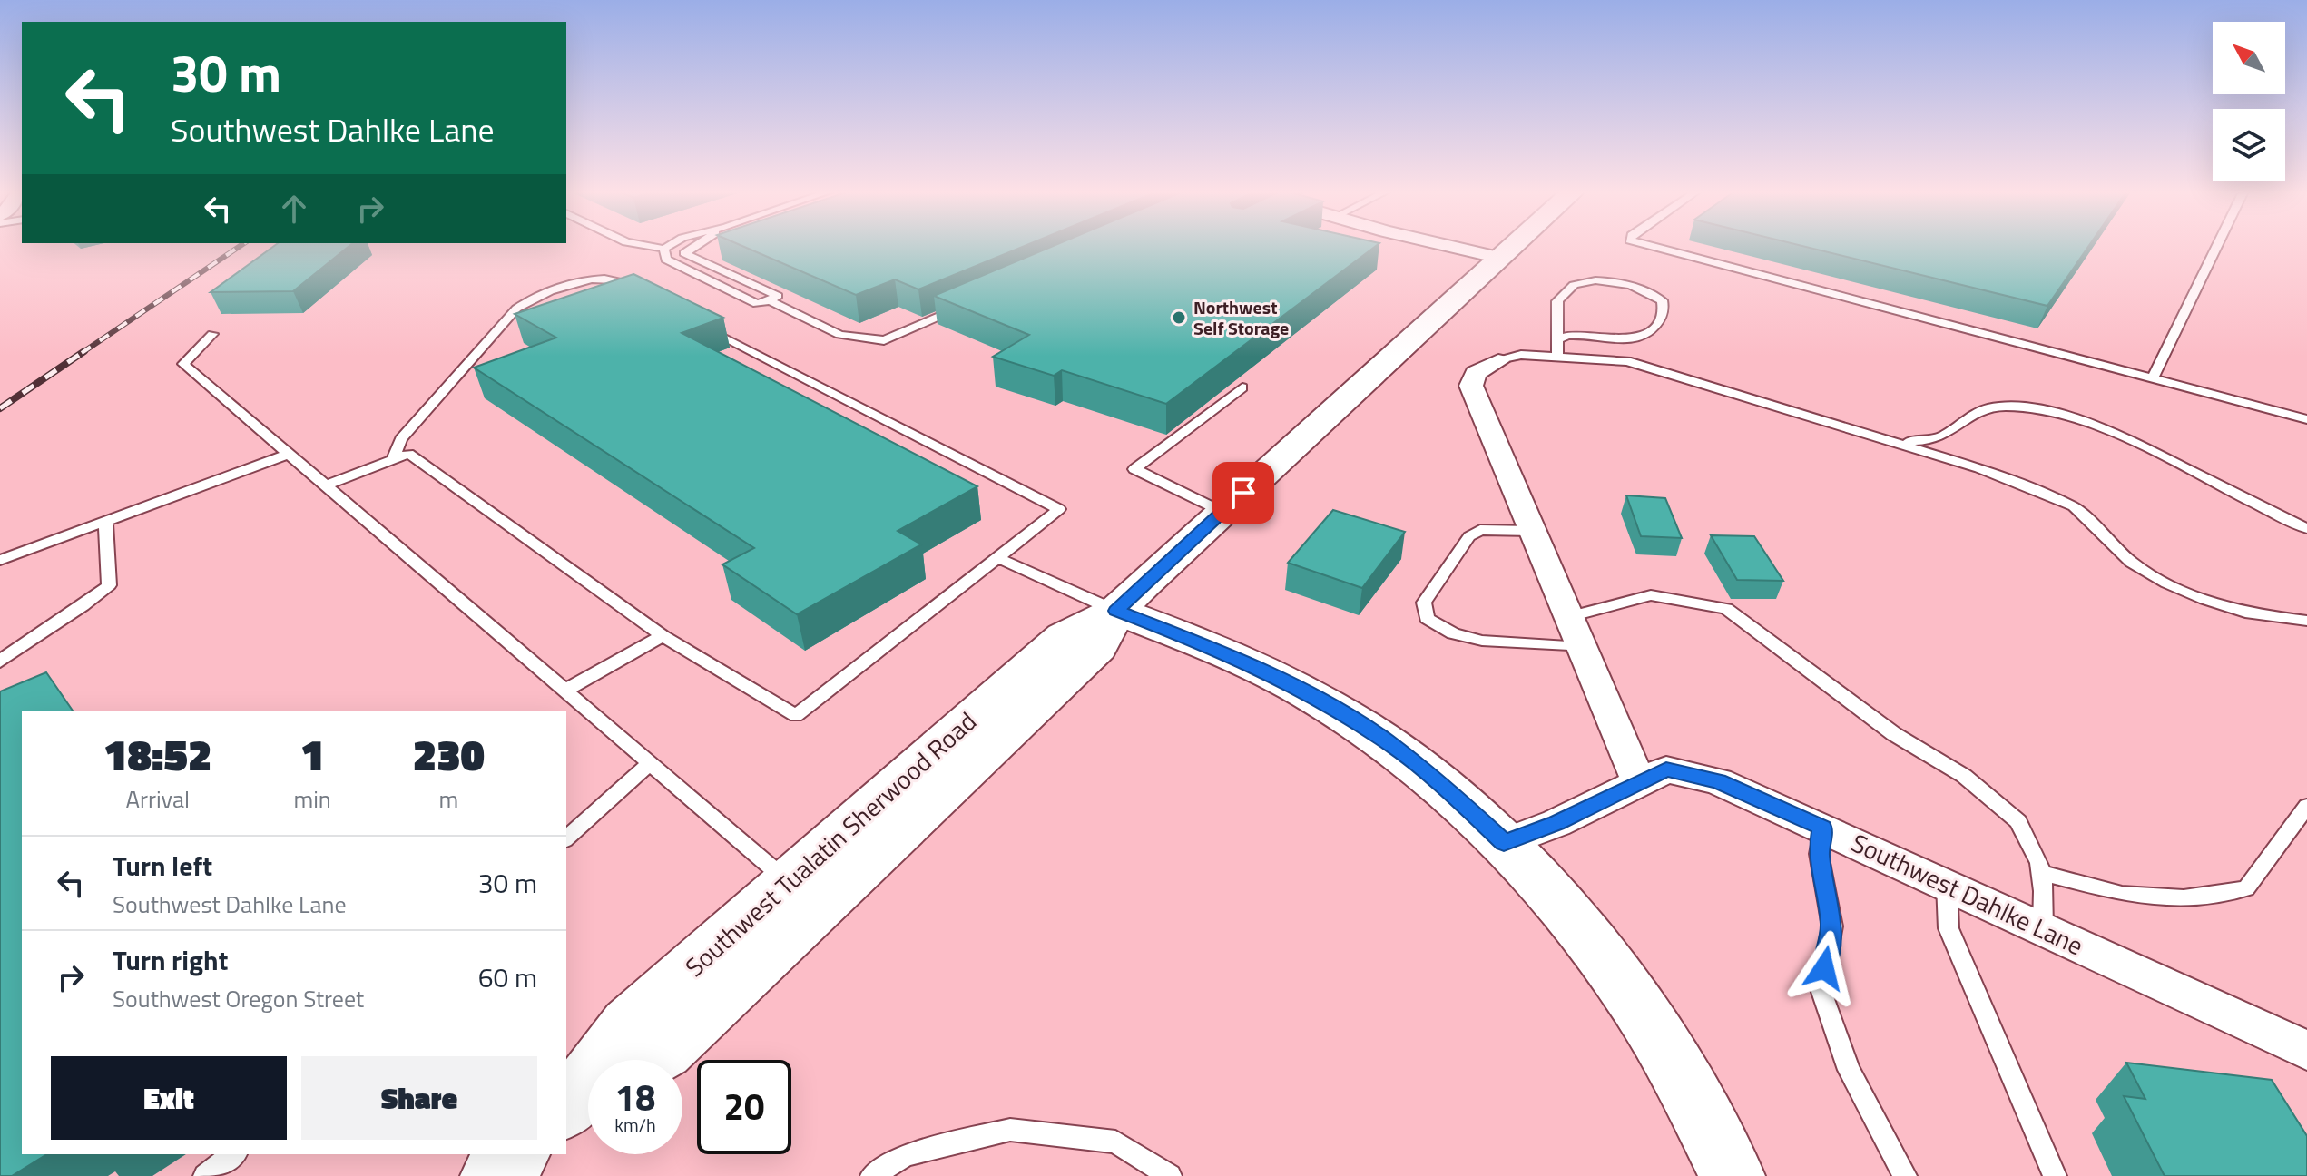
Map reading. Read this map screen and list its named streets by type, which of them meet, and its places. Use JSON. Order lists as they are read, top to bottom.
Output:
{
  "streets": {
    "main road": ["Southwest Tualatin Sherwood Road"],
    "street": ["Southwest Dahlke Lane"]
  },
  "places": ["Northwest Self Storage"],
  "north": "top left",
  "page": {
    "turn": ["30 m", "Southwest Dahlke Lane"],
    "eta": [
      "18:52",
      "Arrival",
      "1",
      "min",
      "230",
      "m"
    ],
    "list": [
      {
        "name": "Turn left",
        "note": "Southwest Dahlke Lane",
        "value": "30 m"
      },
      {
        "name": "Turn right",
        "note": "Southwest Oregon Street",
        "value": "60 m"
      }
    ],
    "buttons": ["Exit", "Share"],
    "speed": "18 km/h",
    "limit": "20"
  }
}
